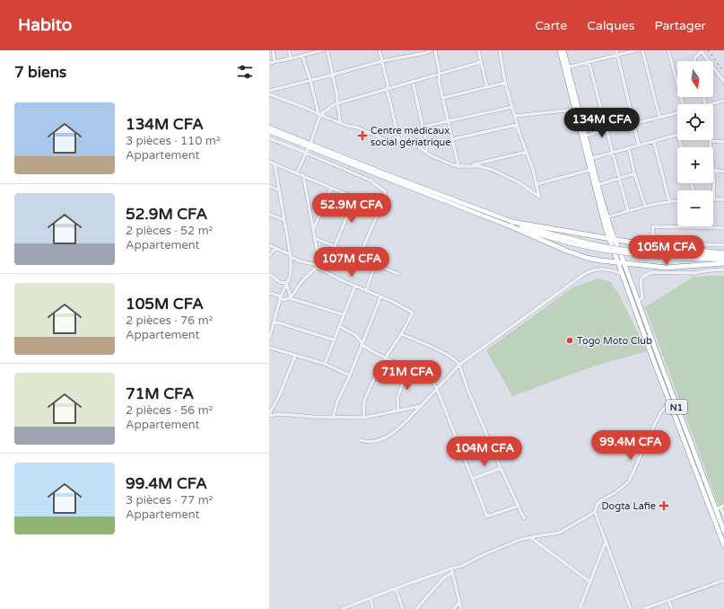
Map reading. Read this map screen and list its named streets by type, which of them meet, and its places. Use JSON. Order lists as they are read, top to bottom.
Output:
{
  "streets": {
    "highway": ["N1"]
  },
  "places": {
    "health": ["Centre médicaux social gériatrique", "Dogta Lafie"],
    "other": ["Togo Moto Club"]
  },
  "north": "bottom",
  "page": {
    "header": "Habito",
    "nav": ["Carte", "Calques", "Partager"],
    "heading": "7 biens",
    "map_buttons": ["+", "−"],
    "list": [
      {
        "name": "134M CFA",
        "note": "3 pièces · 110 m² · Appartement"
      },
      {
        "name": "52.9M CFA",
        "note": "2 pièces · 52 m² · Appartement"
      },
      {
        "name": "105M CFA",
        "note": "2 pièces · 76 m² · Appartement"
      },
      {
        "name": "71M CFA",
        "note": "2 pièces · 56 m² · Appartement"
      },
      {
        "name": "99.4M CFA",
        "note": "3 pièces · 77 m² · Appartement"
      }
    ],
    "price": [
      "134M CFA",
      "52.9M CFA",
      "105M CFA",
      "107M CFA",
      "71M CFA",
      "99.4M CFA",
      "104M CFA"
    ]
  }
}
